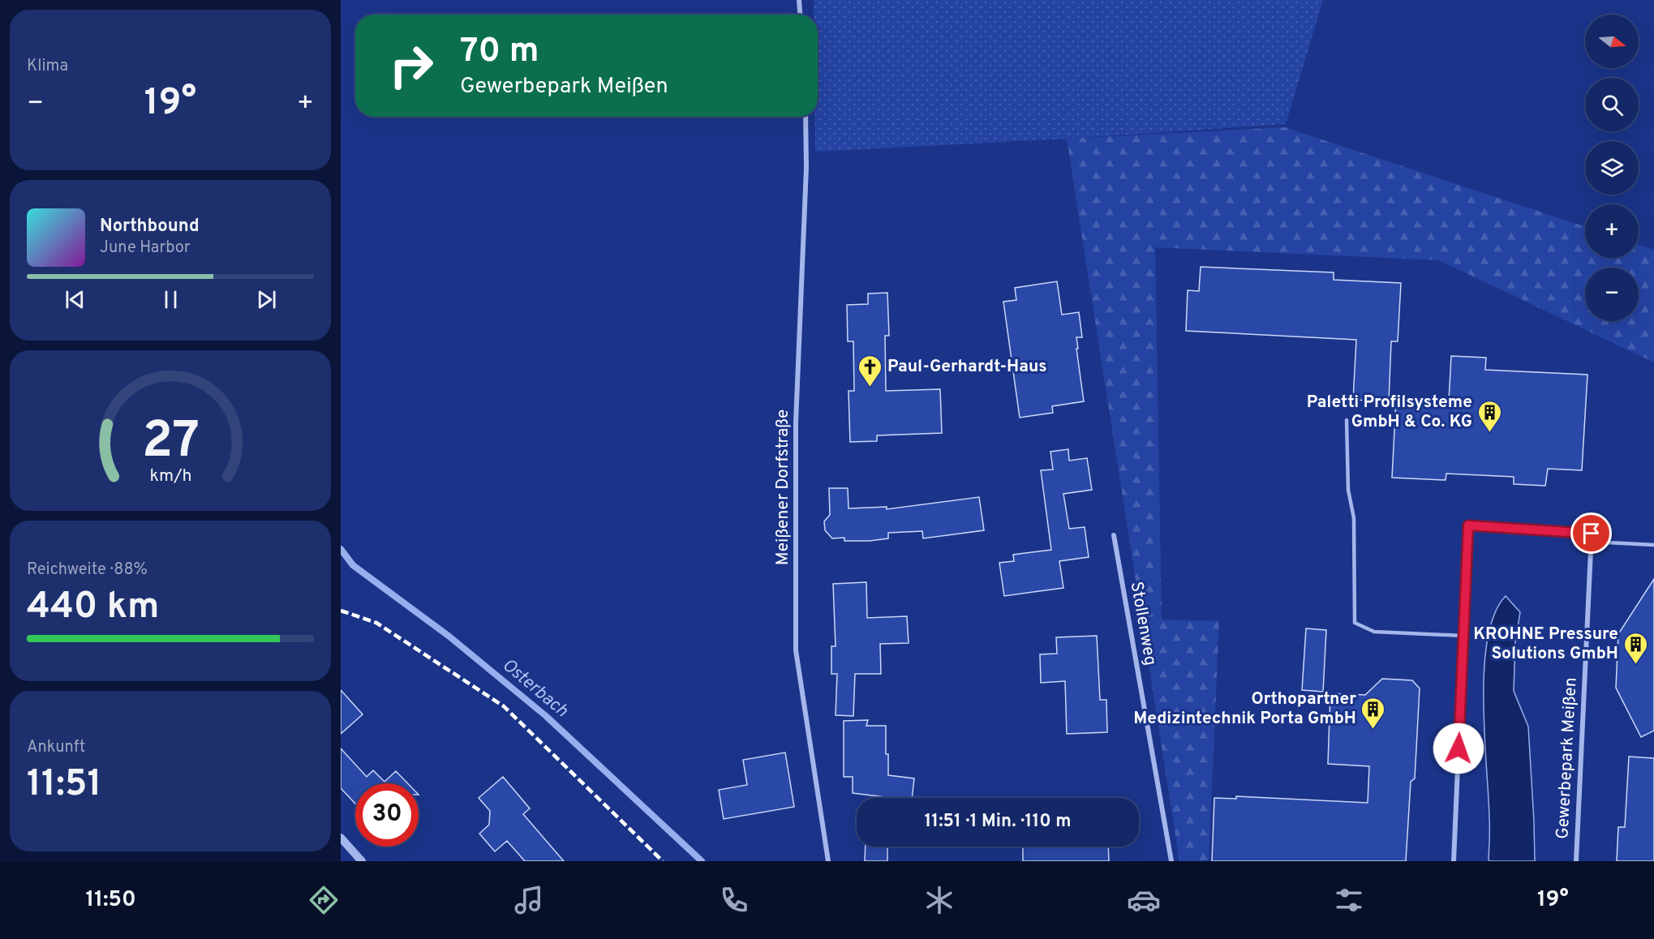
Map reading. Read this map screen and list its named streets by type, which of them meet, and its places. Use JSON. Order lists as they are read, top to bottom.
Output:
{
  "streets": {
    "street": ["Meißener Dorfstraße", "Stollenweg", "Gewerbepark Meißen"]
  },
  "water": ["Osterbach"],
  "places": {
    "church": ["Paul-Gerhardt-Haus"],
    "building": ["Paletti Profilsysteme GmbH & Co. KG", "KROHNE Pressure Solutions GmbH", "Orthopartner Medizintechnik Porta GmbH"]
  },
  "north": "right",
  "page": {
    "tile": [
      "Klima",
      ["Reichweite · 88%", "440 km"],
      ["Ankunft", "11:51"]
    ],
    "map_buttons": ["+", "−"],
    "turn": ["70 m", "Gewerbepark Meißen"],
    "heat": ["−", "19°", "+"],
    "song": ["Northbound", "June Harbor"],
    "limit": "30",
    "trip": "11:51 · 1 Min. · 110 m",
    "tabs": ["11:50", "19°"],
    "gauge": ["27", "km/h"]
  }
}
